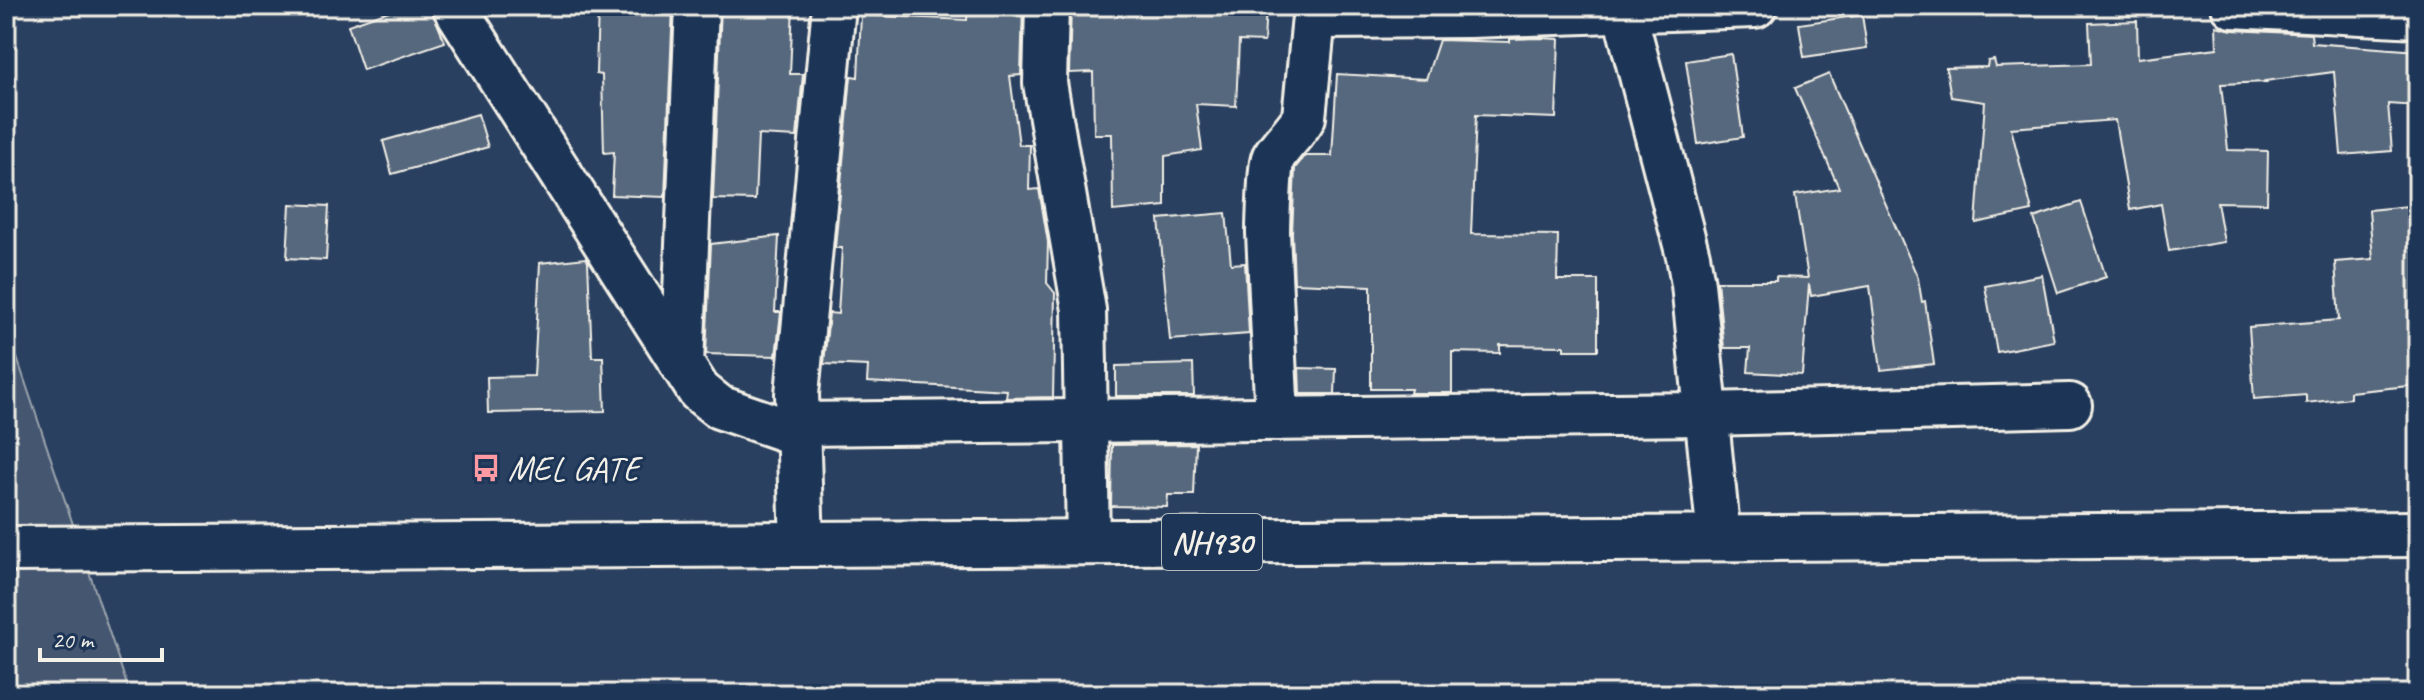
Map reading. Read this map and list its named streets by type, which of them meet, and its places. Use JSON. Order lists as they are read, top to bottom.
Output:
{
  "streets": {
    "highway": ["NH930"]
  },
  "places": {
    "bus stop": ["MEL GATE"]
  },
  "scale_bar": "20 m"
}
